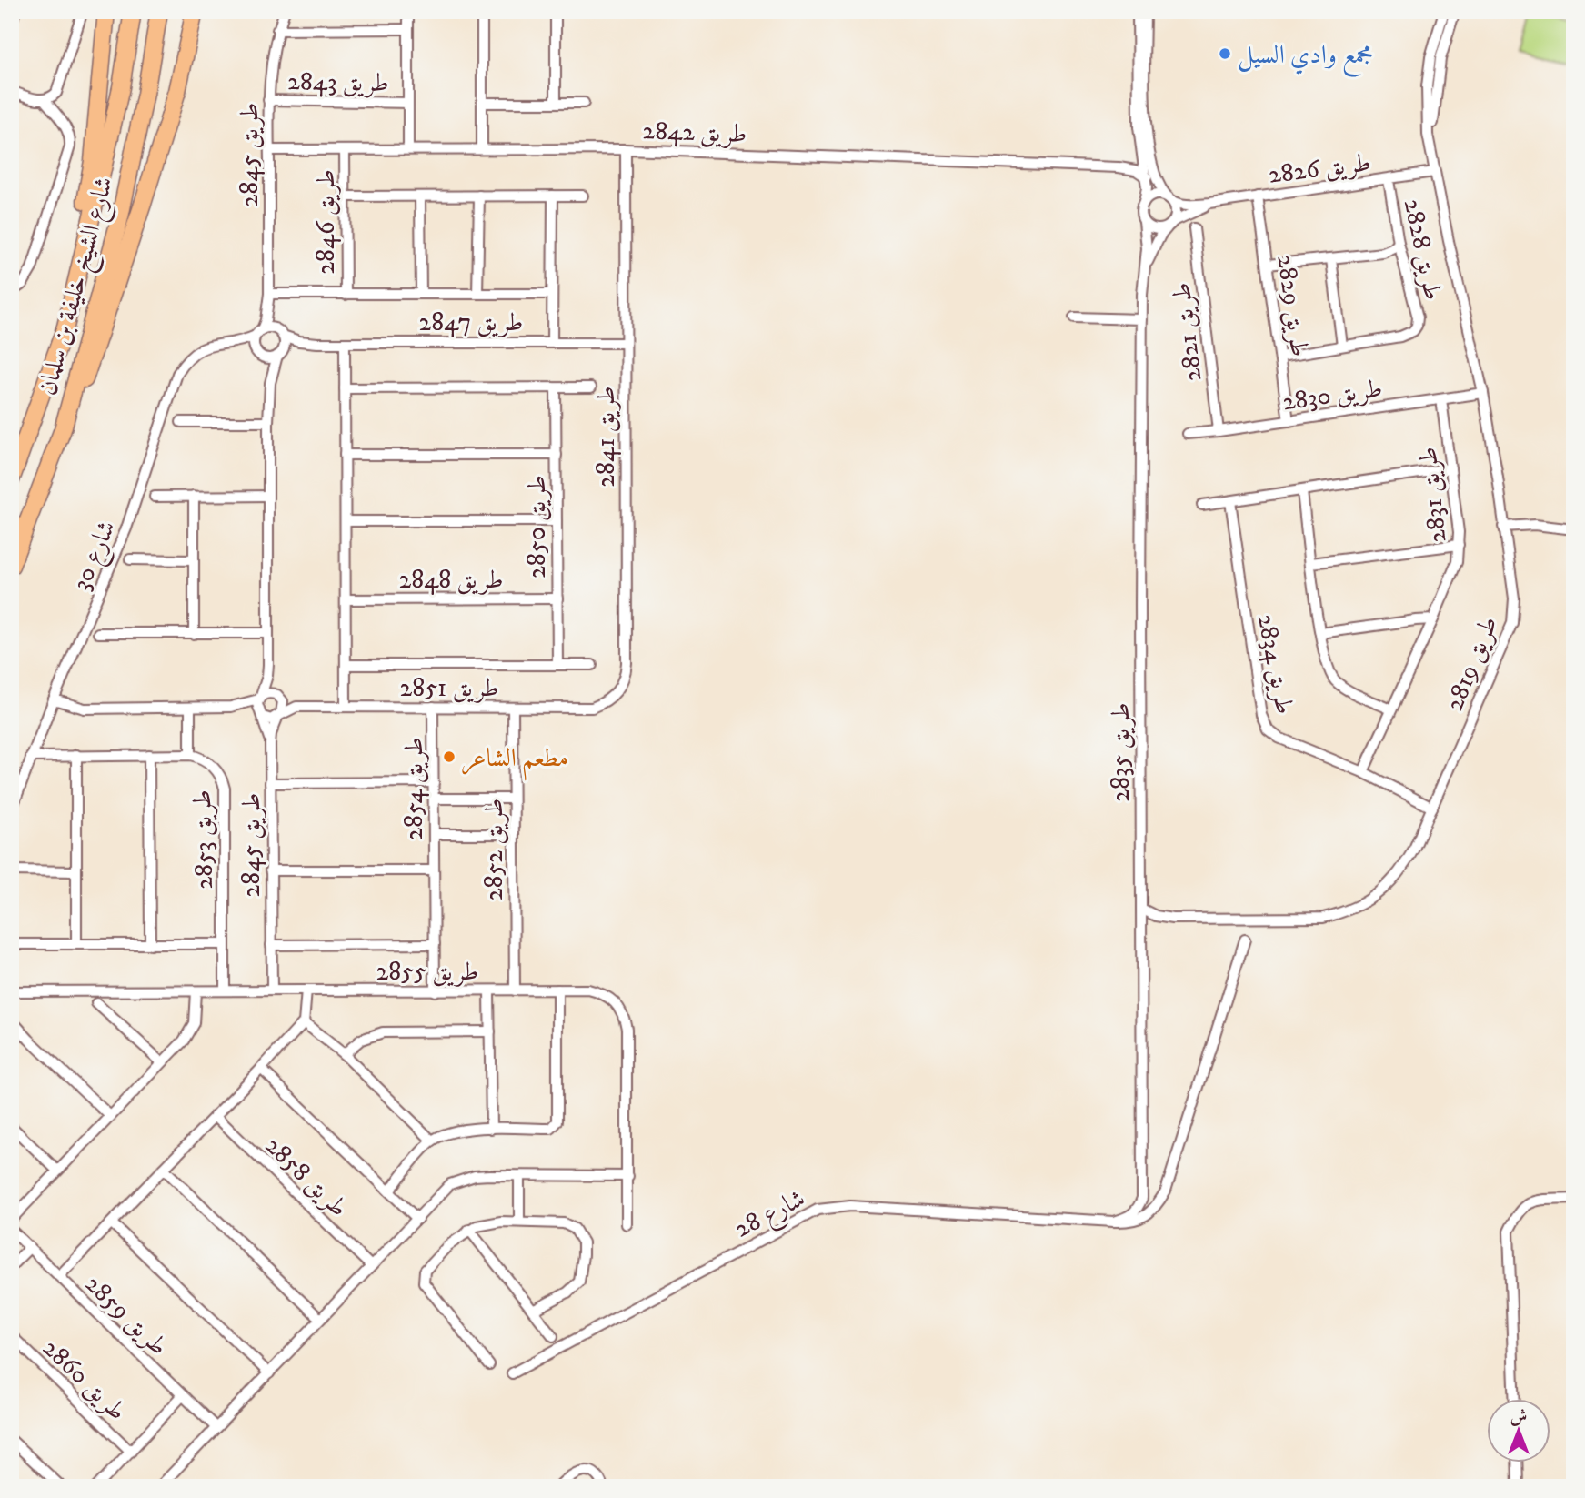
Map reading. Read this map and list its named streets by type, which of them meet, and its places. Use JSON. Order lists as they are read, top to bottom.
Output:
{
  "streets": {
    "highway": ["شارع الشيخ خليفة بن سلمان"],
    "street": [
      "طريق 2843",
      "طريق 2842",
      "طريق 2845",
      "طريق 2826",
      "طريق 2846",
      "طريق 2828",
      "طريق 2829",
      "طريق 2847",
      "طريق 2821",
      "طريق 2830",
      "طريق 2841",
      "طريق 2831",
      "طريق 2850",
      "شارع 30",
      "طريق 2848",
      "طريق 2819",
      "طريق 2834",
      "طريق 2851",
      "طريق 2835",
      "طريق 2854",
      "طريق 2853",
      "طريق 2852",
      "طريق 2855",
      "طريق 2858",
      "شارع 28",
      "طريق 2859",
      "طريق 2860"
    ]
  },
  "crossings": [
    ["طريق 2843", "طريق 2842"],
    ["طريق 2843", "طريق 2845"],
    ["طريق 2842", "طريق 2845"],
    ["طريق 2842", "طريق 2846"],
    ["طريق 2842", "طريق 2841"],
    ["طريق 2845", "طريق 2846"],
    ["طريق 2845", "طريق 2847"],
    ["طريق 2845", "شارع 30"],
    ["طريق 2845", "طريق 2851"],
    ["طريق 2845", "طريق 2854"],
    ["طريق 2845", "طريق 2855"],
    ["طريق 2826", "طريق 2828"],
    ["طريق 2826", "طريق 2829"],
    ["طريق 2826", "طريق 2819"],
    ["طريق 2826", "طريق 2835"],
    ["طريق 2828", "طريق 2829"],
    ["طريق 2829", "طريق 2830"],
    ["طريق 2847", "طريق 2841"],
    ["طريق 2847", "شارع 30"],
    ["طريق 2821", "طريق 2830"],
    ["طريق 2830", "طريق 2831"],
    ["طريق 2830", "طريق 2819"],
    ["طريق 2841", "طريق 2851"],
    ["طريق 2831", "طريق 2834"],
    ["طريق 2850", "طريق 2848"],
    ["شارع 30", "طريق 2853"],
    ["طريق 2819", "طريق 2834"],
    ["طريق 2819", "طريق 2835"],
    ["طريق 2851", "طريق 2854"],
    ["طريق 2851", "طريق 2852"],
    ["طريق 2835", "شارع 28"],
    ["طريق 2854", "طريق 2855"],
    ["طريق 2853", "طريق 2855"],
    ["طريق 2852", "طريق 2855"]
  ],
  "places": ["مجمع وادي السيل", "مطعم الشاعر"],
  "north": "top"
}
